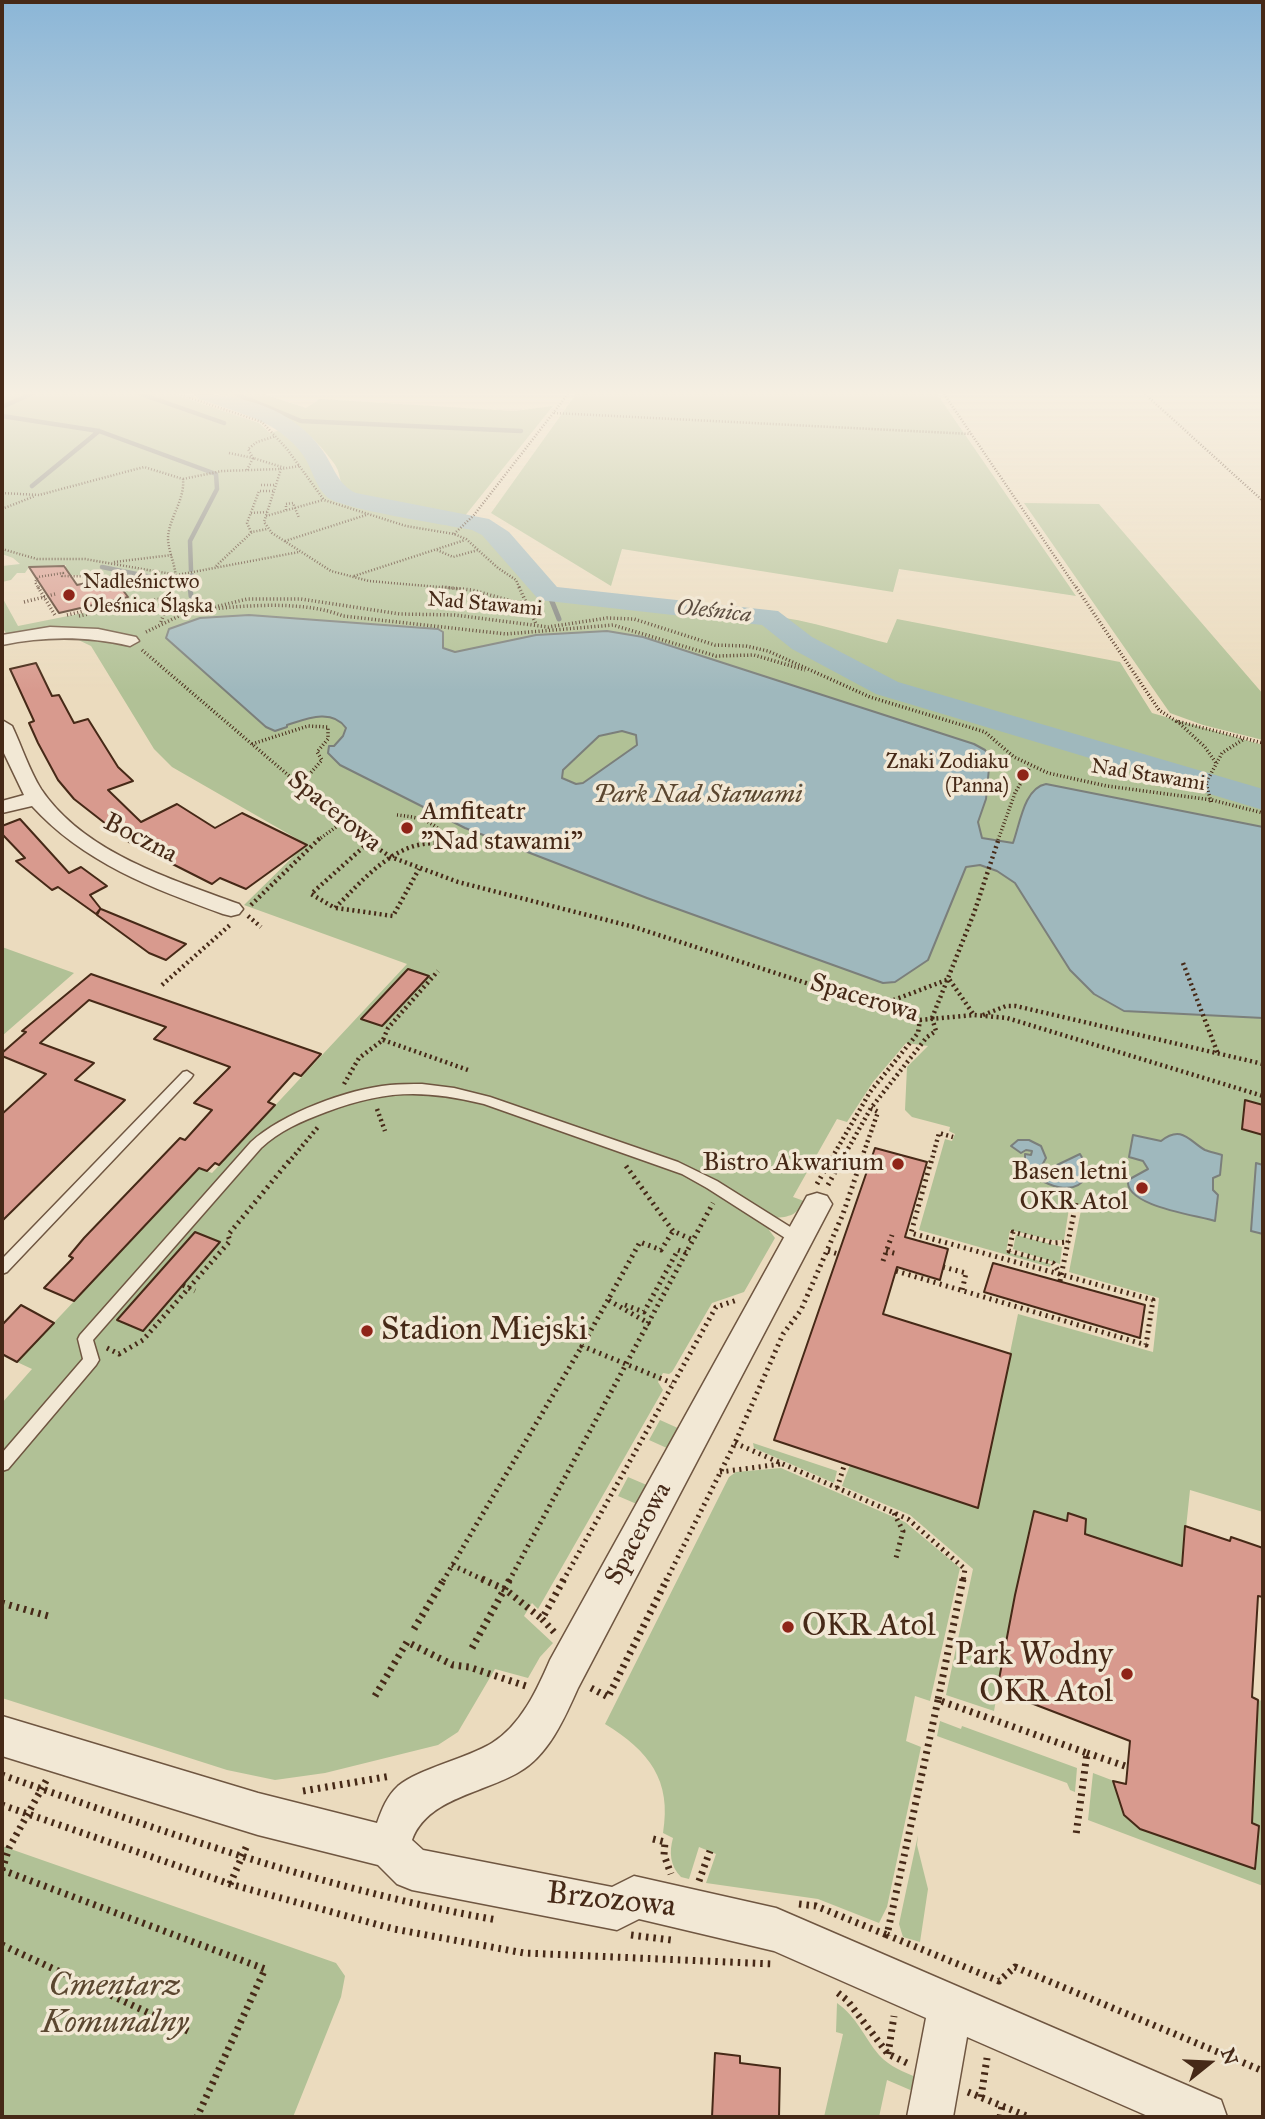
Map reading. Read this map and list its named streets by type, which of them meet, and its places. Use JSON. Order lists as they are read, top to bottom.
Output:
{
  "streets": {
    "street": ["Spacerowa", "Boczna", "Brzozowa"],
    "path": ["Nad Stawami"]
  },
  "crossings": [
    ["Spacerowa", "Brzozowa"]
  ],
  "water": ["Oleśnica"],
  "parks": ["Park Nad Stawami", "Cmentarz Komunalny"],
  "places": [
    "Nadleśnictwo Oleśnica Śląska",
    "Znaki Zodiaku (Panna)",
    "Amfiteatr \"Nad stawami\"",
    "Bistro Akwarium",
    "Basen letni OKR Atol",
    "Stadion Miejski",
    "OKR Atol",
    "Park Wodny OKR Atol"
  ],
  "north": "right"
}
